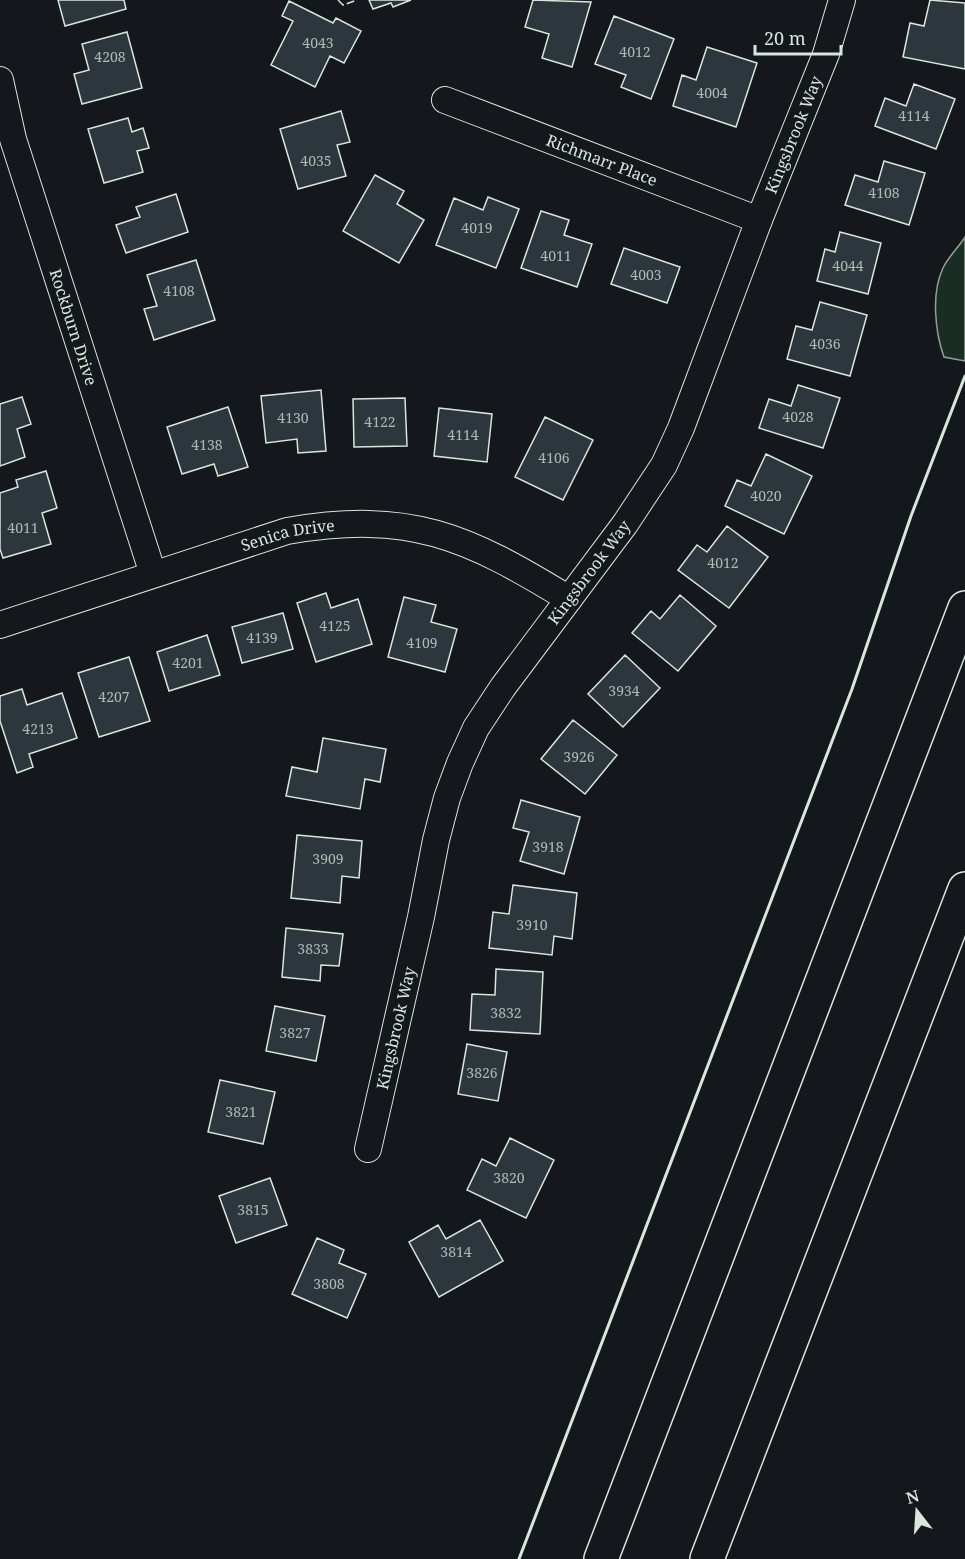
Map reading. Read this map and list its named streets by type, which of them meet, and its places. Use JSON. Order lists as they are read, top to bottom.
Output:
{
  "streets": {
    "street": [
      "Kingsbrook Way",
      "Richmarr Place",
      "Rockburn Drive",
      "Senica Drive"
    ]
  },
  "crossings": [
    ["Kingsbrook Way", "Richmarr Place"],
    ["Kingsbrook Way", "Senica Drive"],
    ["Rockburn Drive", "Senica Drive"]
  ],
  "house_numbers": [
    "4043",
    "4012",
    "4208",
    "4004",
    "4114",
    "4035",
    "4108",
    "4019",
    "4011",
    "4044",
    "4003",
    "4108",
    "4036",
    "4028",
    "4130",
    "4122",
    "4114",
    "4138",
    "4106",
    "4020",
    "4011",
    "4012",
    "4125",
    "4139",
    "4109",
    "4201",
    "3934",
    "4207",
    "4213",
    "3926",
    "3918",
    "3909",
    "3910",
    "3833",
    "3832",
    "3827",
    "3826",
    "3821",
    "3820",
    "3815",
    "3814",
    "3808"
  ],
  "scale_bar": "20 m",
  "north": "top"
}
